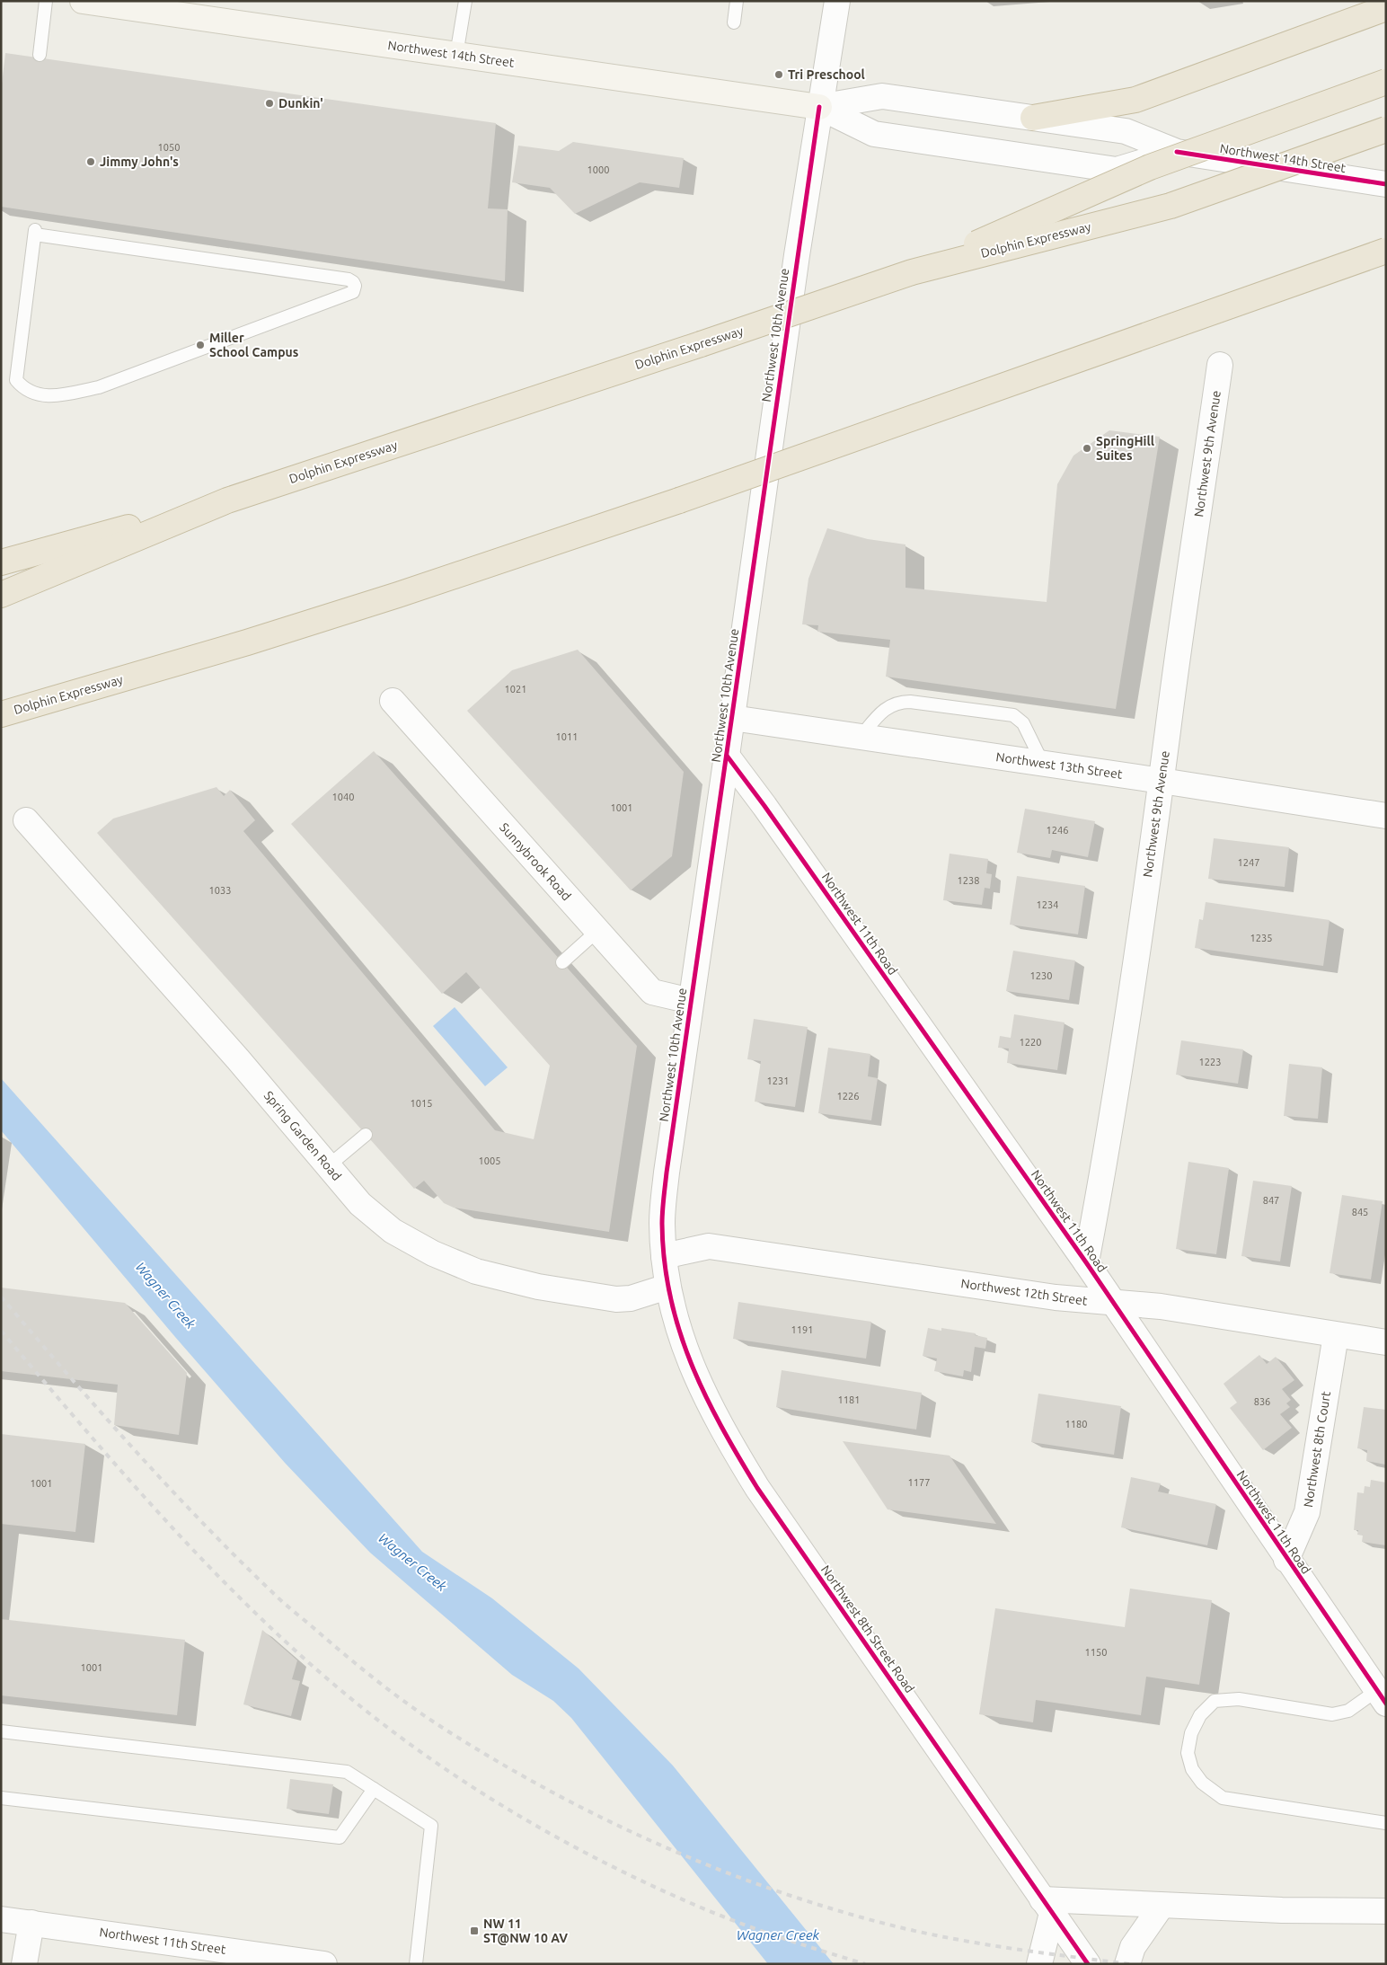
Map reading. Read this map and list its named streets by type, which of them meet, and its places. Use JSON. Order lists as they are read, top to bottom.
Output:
{
  "streets": {
    "highway": ["Dolphin Expressway"],
    "main road": ["Northwest 14th Street"],
    "street": [
      "Northwest 10th Avenue",
      "Northwest 9th Avenue",
      "Northwest 13th Street",
      "Sunnybrook Road",
      "Northwest 11th Road",
      "Spring Garden Road",
      "Northwest 12th Street",
      "Northwest 8th Court",
      "Northwest 8th Street Road",
      "Northwest 11th Street"
    ]
  },
  "crossings": [
    ["Northwest 14th Street", "Northwest 10th Avenue"],
    ["Northwest 10th Avenue", "Northwest 13th Street"],
    ["Northwest 10th Avenue", "Sunnybrook Road"],
    ["Northwest 10th Avenue", "Northwest 11th Road"],
    ["Northwest 10th Avenue", "Spring Garden Road"],
    ["Northwest 10th Avenue", "Northwest 12th Street"],
    ["Northwest 10th Avenue", "Northwest 8th Street Road"],
    ["Northwest 9th Avenue", "Northwest 13th Street"],
    ["Northwest 9th Avenue", "Northwest 11th Road"],
    ["Northwest 11th Road", "Northwest 12th Street"],
    ["Northwest 11th Road", "Northwest 8th Court"],
    ["Spring Garden Road", "Northwest 8th Street Road"],
    ["Northwest 12th Street", "Northwest 8th Court"]
  ],
  "water": ["Wagner Creek"],
  "places": {
    "other": [
      "Tri Preschool",
      "Dunkin'",
      "Jimmy John's",
      "Miller School Campus",
      "SpringHill Suites"
    ],
    "transit": ["NW 11 ST@NW 10 AV"]
  },
  "house_numbers": [
    "1050",
    "1000",
    "1021",
    "1011",
    "1040",
    "1001",
    "1246",
    "1247",
    "1238",
    "1033",
    "1234",
    "1235",
    "1230",
    "1220",
    "1223",
    "1231",
    "1226",
    "1015",
    "1005",
    "847",
    "845",
    "1191",
    "1181",
    "836",
    "1180",
    "1177",
    "1001",
    "1150",
    "1001"
  ]
}
